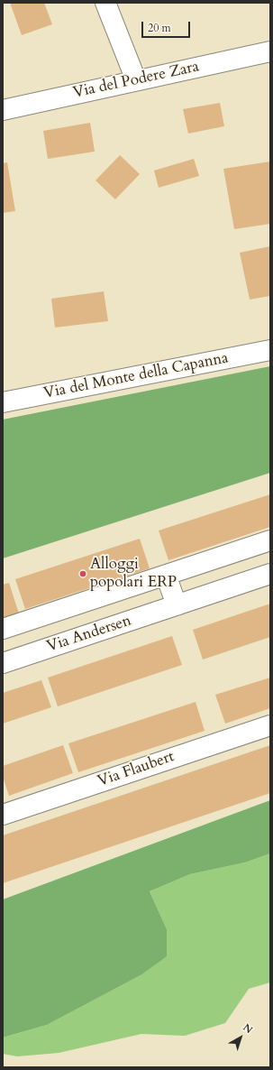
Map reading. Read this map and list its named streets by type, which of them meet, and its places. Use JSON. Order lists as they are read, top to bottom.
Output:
{
  "streets": {
    "street": [
      "Via del Podere Zara",
      "Via del Monte della Capanna",
      "Via Andersen",
      "Via Flaubert"
    ]
  },
  "places": ["Alloggi popolari ERP"],
  "scale_bar": "20 m",
  "north": "top right"
}
